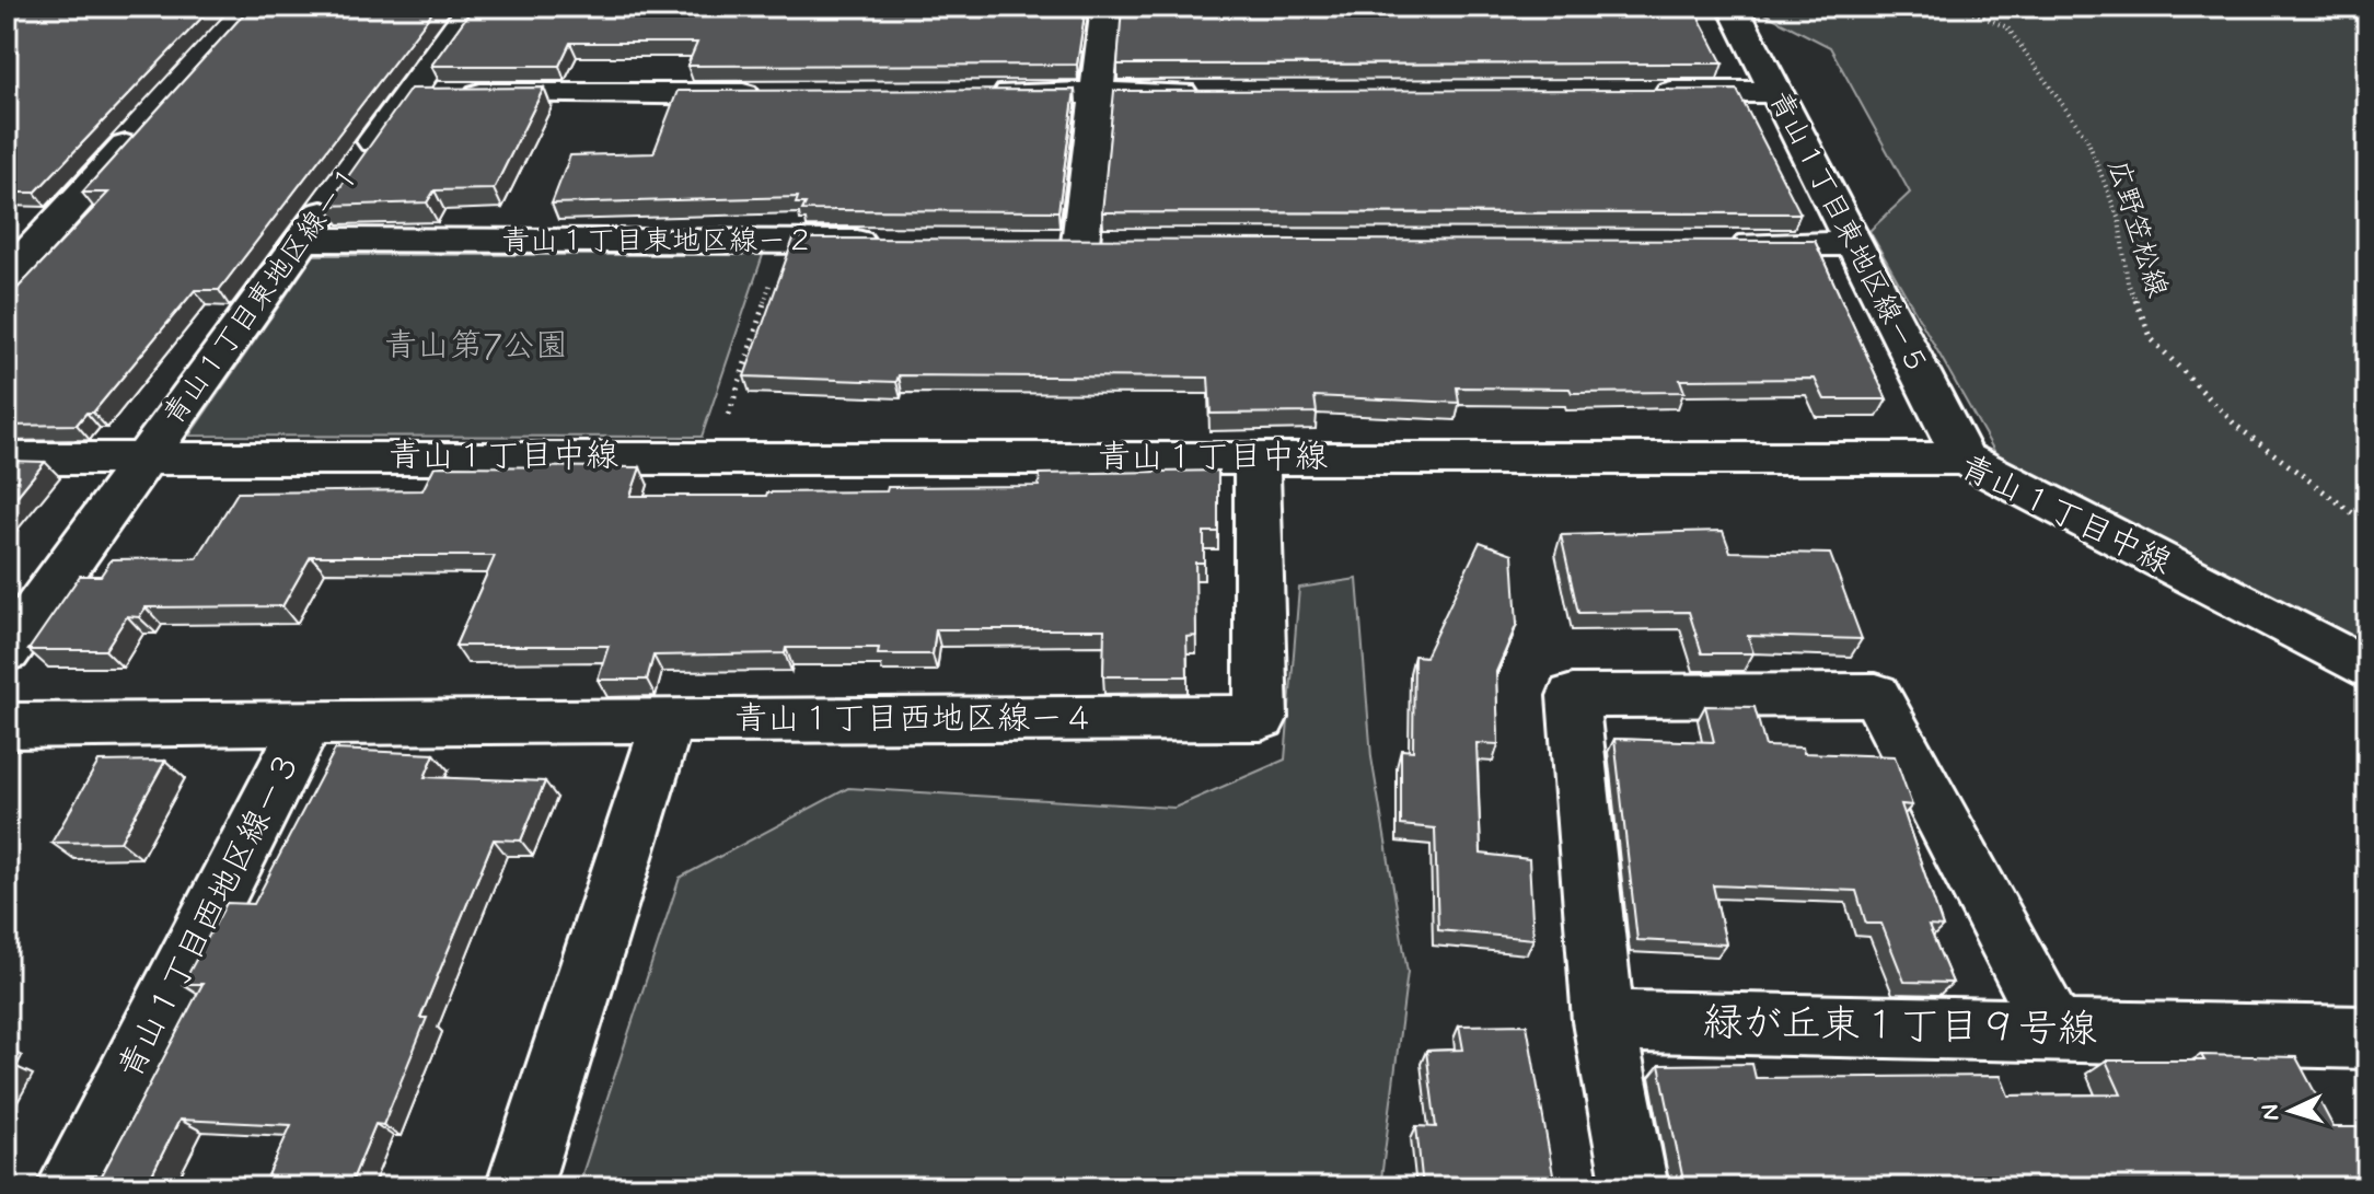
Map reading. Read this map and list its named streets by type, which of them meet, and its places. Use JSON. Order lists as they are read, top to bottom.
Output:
{
  "streets": {
    "street": [
      "青山１丁目東地区線ー５",
      "青山１丁目東地区線ー２",
      "青山１丁目東地区線ー１",
      "青山１丁目中線",
      "青山１丁目西地区線ー４",
      "青山１丁目西地区線ー３",
      "緑が丘東１丁目９号線"
    ],
    "path": ["広野笠松線"]
  },
  "crossings": [
    ["青山１丁目東地区線ー５", "青山１丁目中線"],
    ["青山１丁目東地区線ー２", "青山１丁目東地区線ー１"],
    ["青山１丁目東地区線ー１", "青山１丁目中線"],
    ["青山１丁目中線", "青山１丁目西地区線ー４"],
    ["青山１丁目西地区線ー４", "青山１丁目西地区線ー３"]
  ],
  "parks": ["青山第7公園"],
  "north": "left"
}
